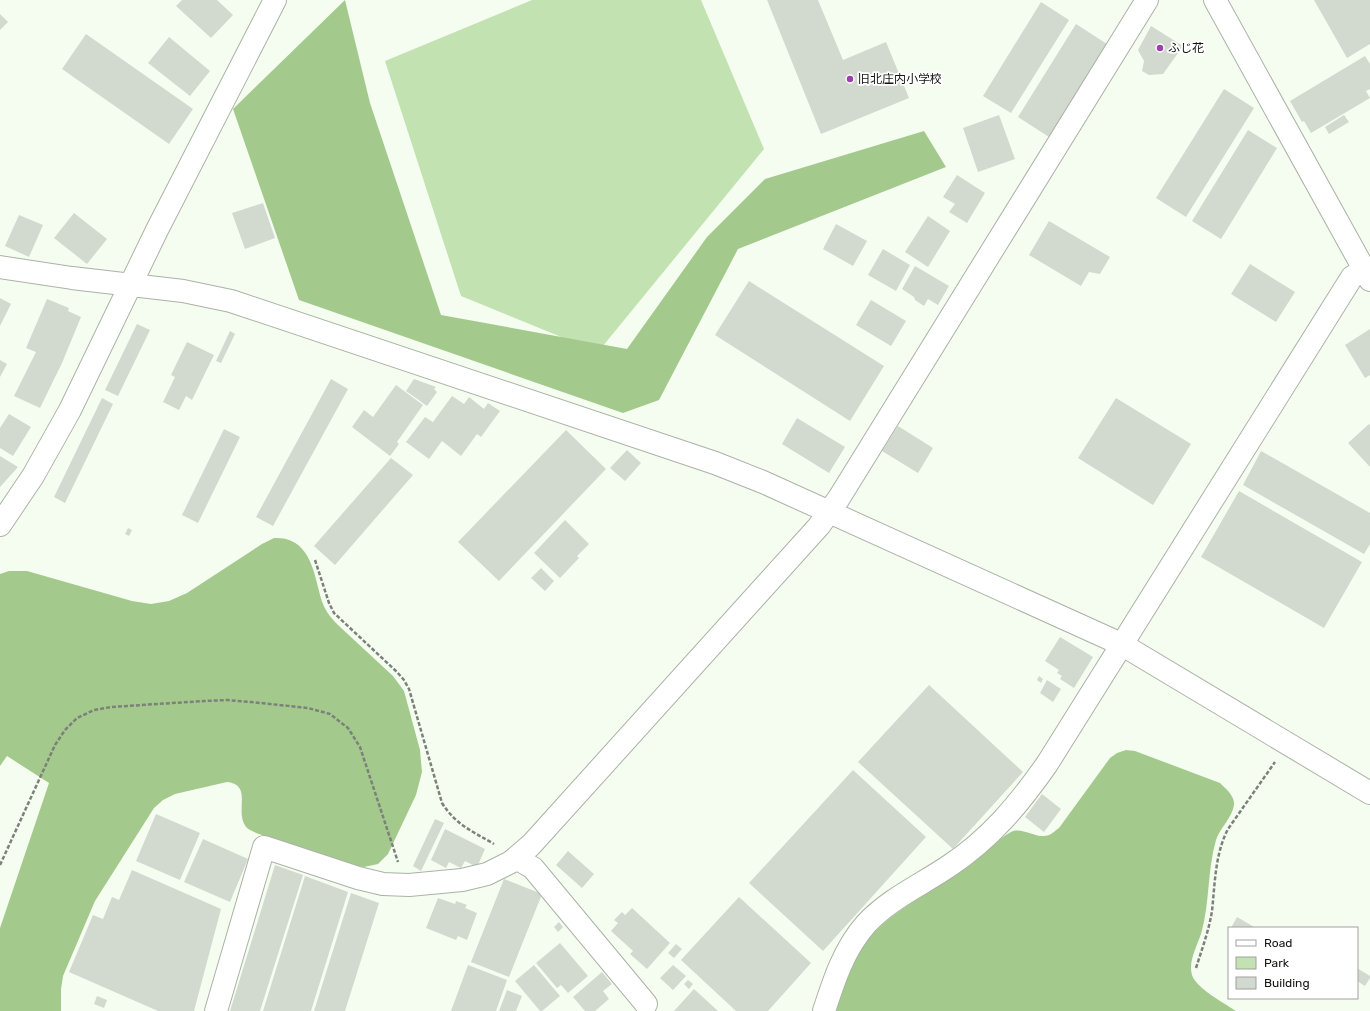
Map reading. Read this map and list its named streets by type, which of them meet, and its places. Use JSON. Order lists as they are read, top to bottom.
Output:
{
  "places": ["ふじ花", "旧北庄内小学校"],
  "legend": ["Road", "Park", "Building"]
}
